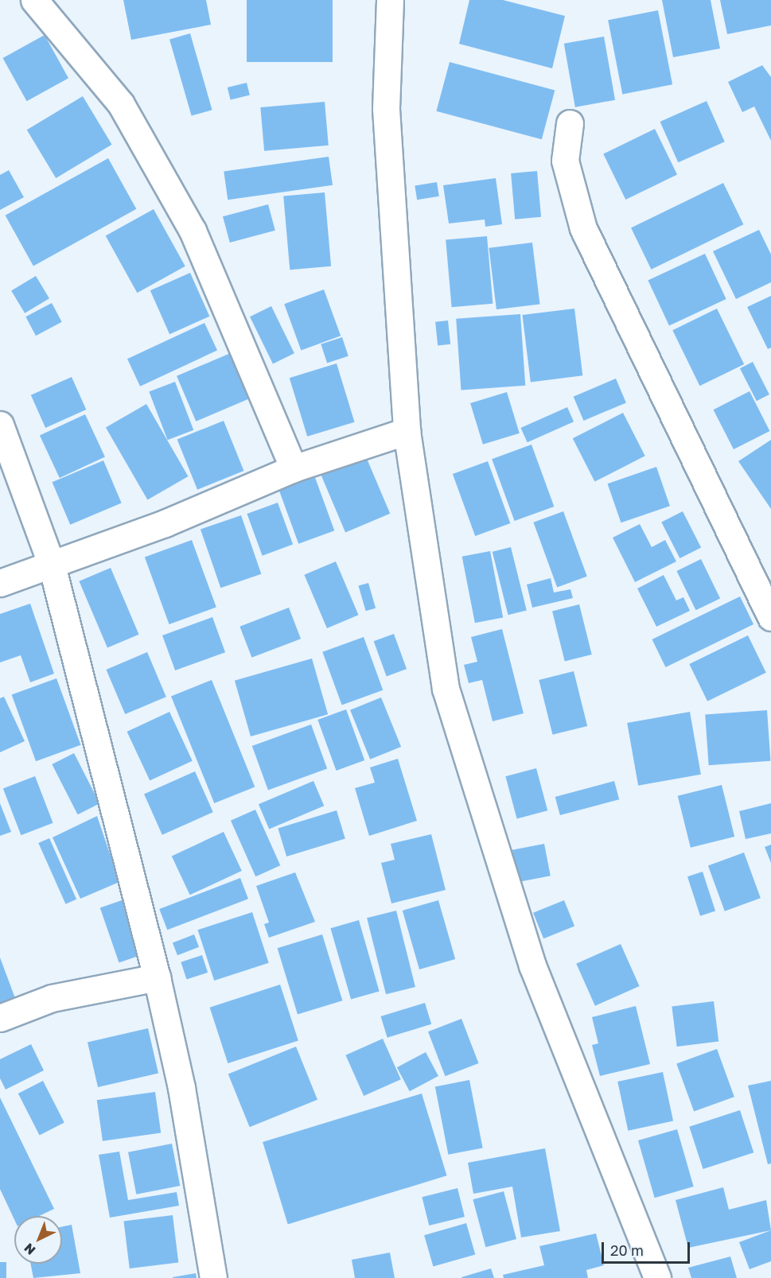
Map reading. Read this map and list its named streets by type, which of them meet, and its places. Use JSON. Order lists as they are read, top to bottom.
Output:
{
  "scale_bar": "20 m",
  "north": "bottom left"
}
